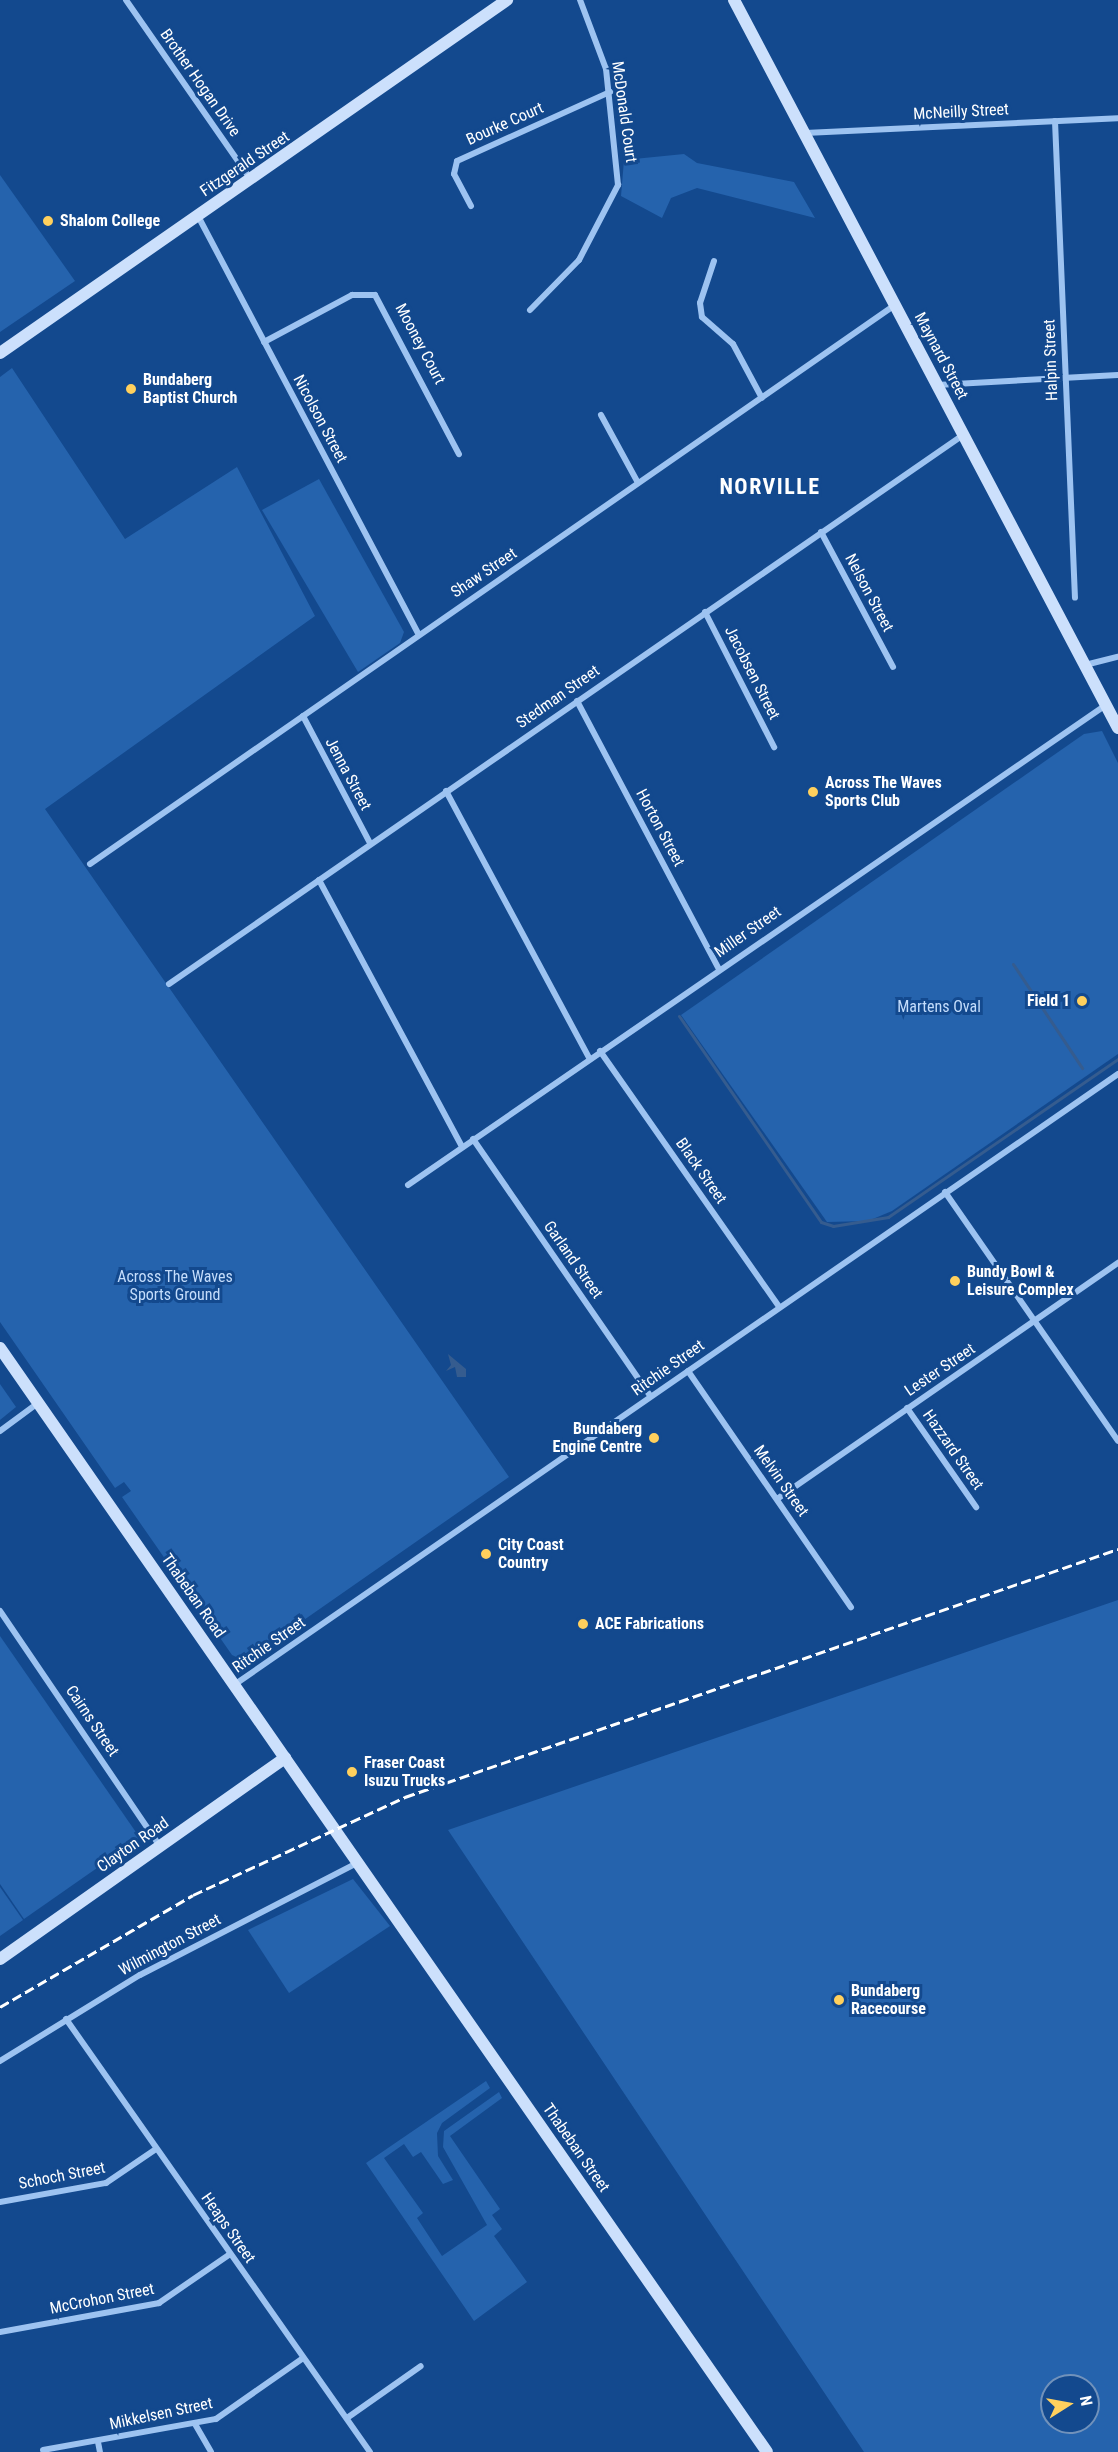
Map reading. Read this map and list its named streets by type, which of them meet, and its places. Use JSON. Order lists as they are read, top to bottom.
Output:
{
  "streets": {
    "street": [
      "Brother Hogan Drive",
      "McDonald Court",
      "McNeilly Street",
      "Bourke Court",
      "Fitzgerald Street",
      "Mooney Court",
      "Maynard Street",
      "Halpin Street",
      "Nicolson Street",
      "Shaw Street",
      "Nelson Street",
      "Jacobsen Street",
      "Stedman Street",
      "Jenna Street",
      "Horton Street",
      "Miller Street",
      "Black Street",
      "Garland Street",
      "Ritchie Street",
      "Lester Street",
      "Hazzard Street",
      "Melvin Street",
      "Thabeban Road",
      "Cairns Street",
      "Clayton Road",
      "Wilmington Street",
      "Thabeban Street",
      "Schoch Street",
      "Heaps Street",
      "McCrohon Street",
      "Mikkelsen Street"
    ]
  },
  "crossings": [
    ["Brother Hogan Drive", "Fitzgerald Street"],
    ["McDonald Court", "Bourke Court"],
    ["McNeilly Street", "Maynard Street"],
    ["McNeilly Street", "Halpin Street"],
    ["Fitzgerald Street", "Nicolson Street"],
    ["Mooney Court", "Nicolson Street"],
    ["Maynard Street", "Shaw Street"],
    ["Maynard Street", "Stedman Street"],
    ["Maynard Street", "Miller Street"],
    ["Nicolson Street", "Shaw Street"],
    ["Shaw Street", "Jenna Street"],
    ["Nelson Street", "Stedman Street"],
    ["Jacobsen Street", "Stedman Street"],
    ["Stedman Street", "Jenna Street"],
    ["Stedman Street", "Horton Street"],
    ["Horton Street", "Miller Street"],
    ["Miller Street", "Black Street"],
    ["Miller Street", "Garland Street"],
    ["Black Street", "Ritchie Street"],
    ["Garland Street", "Ritchie Street"],
    ["Ritchie Street", "Melvin Street"],
    ["Ritchie Street", "Thabeban Road"],
    ["Lester Street", "Hazzard Street"],
    ["Lester Street", "Melvin Street"],
    ["Thabeban Road", "Clayton Road"],
    ["Thabeban Road", "Wilmington Street"],
    ["Thabeban Road", "Thabeban Street"],
    ["Cairns Street", "Clayton Road"],
    ["Wilmington Street", "Thabeban Street"],
    ["Wilmington Street", "Heaps Street"],
    ["Schoch Street", "Heaps Street"],
    ["Heaps Street", "McCrohon Street"],
    ["Heaps Street", "Mikkelsen Street"]
  ],
  "districts": ["NORVILLE"],
  "parks": ["Martens Oval", "Across The Waves Sports Ground"],
  "places": [
    "Shalom College",
    "Bundaberg Baptist Church",
    "Across The Waves Sports Club",
    "Field 1",
    "Bundy Bowl & Leisure Complex",
    "Bundaberg Engine Centre",
    "City Coast Country",
    "ACE Fabrications",
    "Fraser Coast Isuzu Trucks",
    "Bundaberg Racecourse"
  ],
  "north": "right"
}
